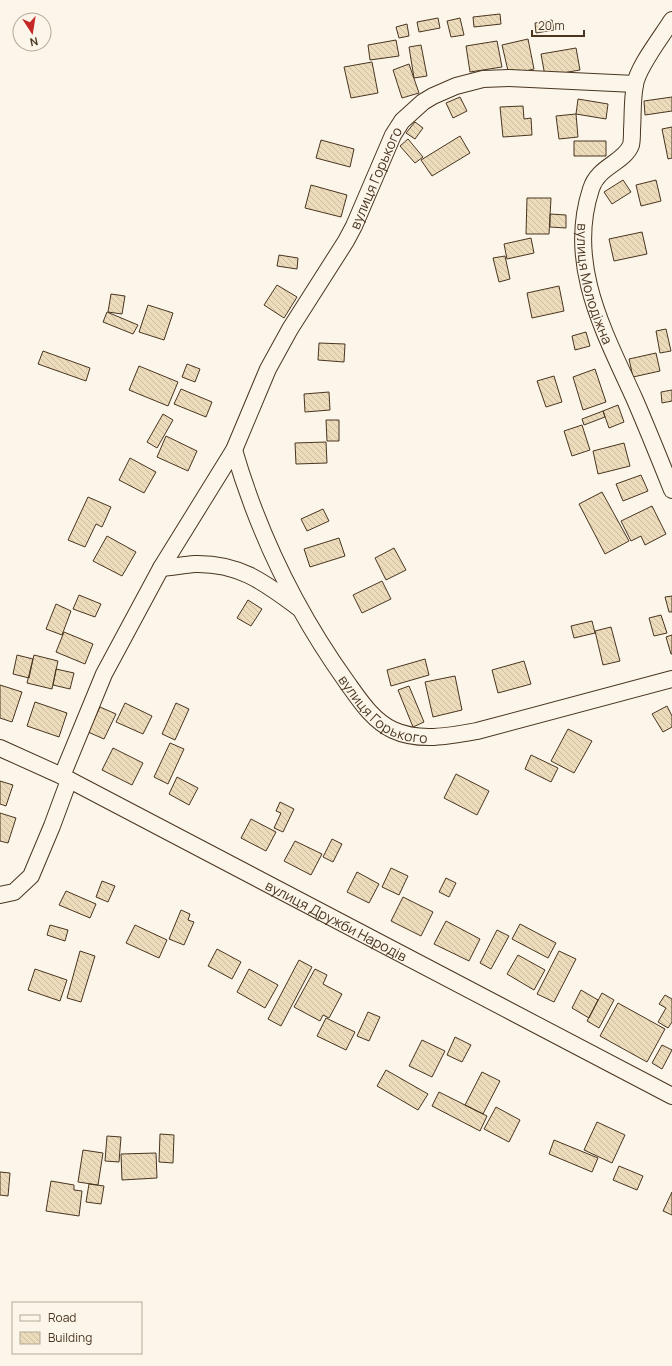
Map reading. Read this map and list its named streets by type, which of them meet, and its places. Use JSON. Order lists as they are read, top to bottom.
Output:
{
  "streets": {
    "street": ["вулиця Горького", "вулиця Молодіжна", "вулиця Дружби Народів"]
  },
  "crossings": [
    ["вулиця Горького", "вулиця Молодіжна"],
    ["вулиця Горького", "вулиця Дружби Народів"]
  ],
  "legend": ["Road", "Building"],
  "scale_bar": "20 m",
  "north": "bottom"
}
